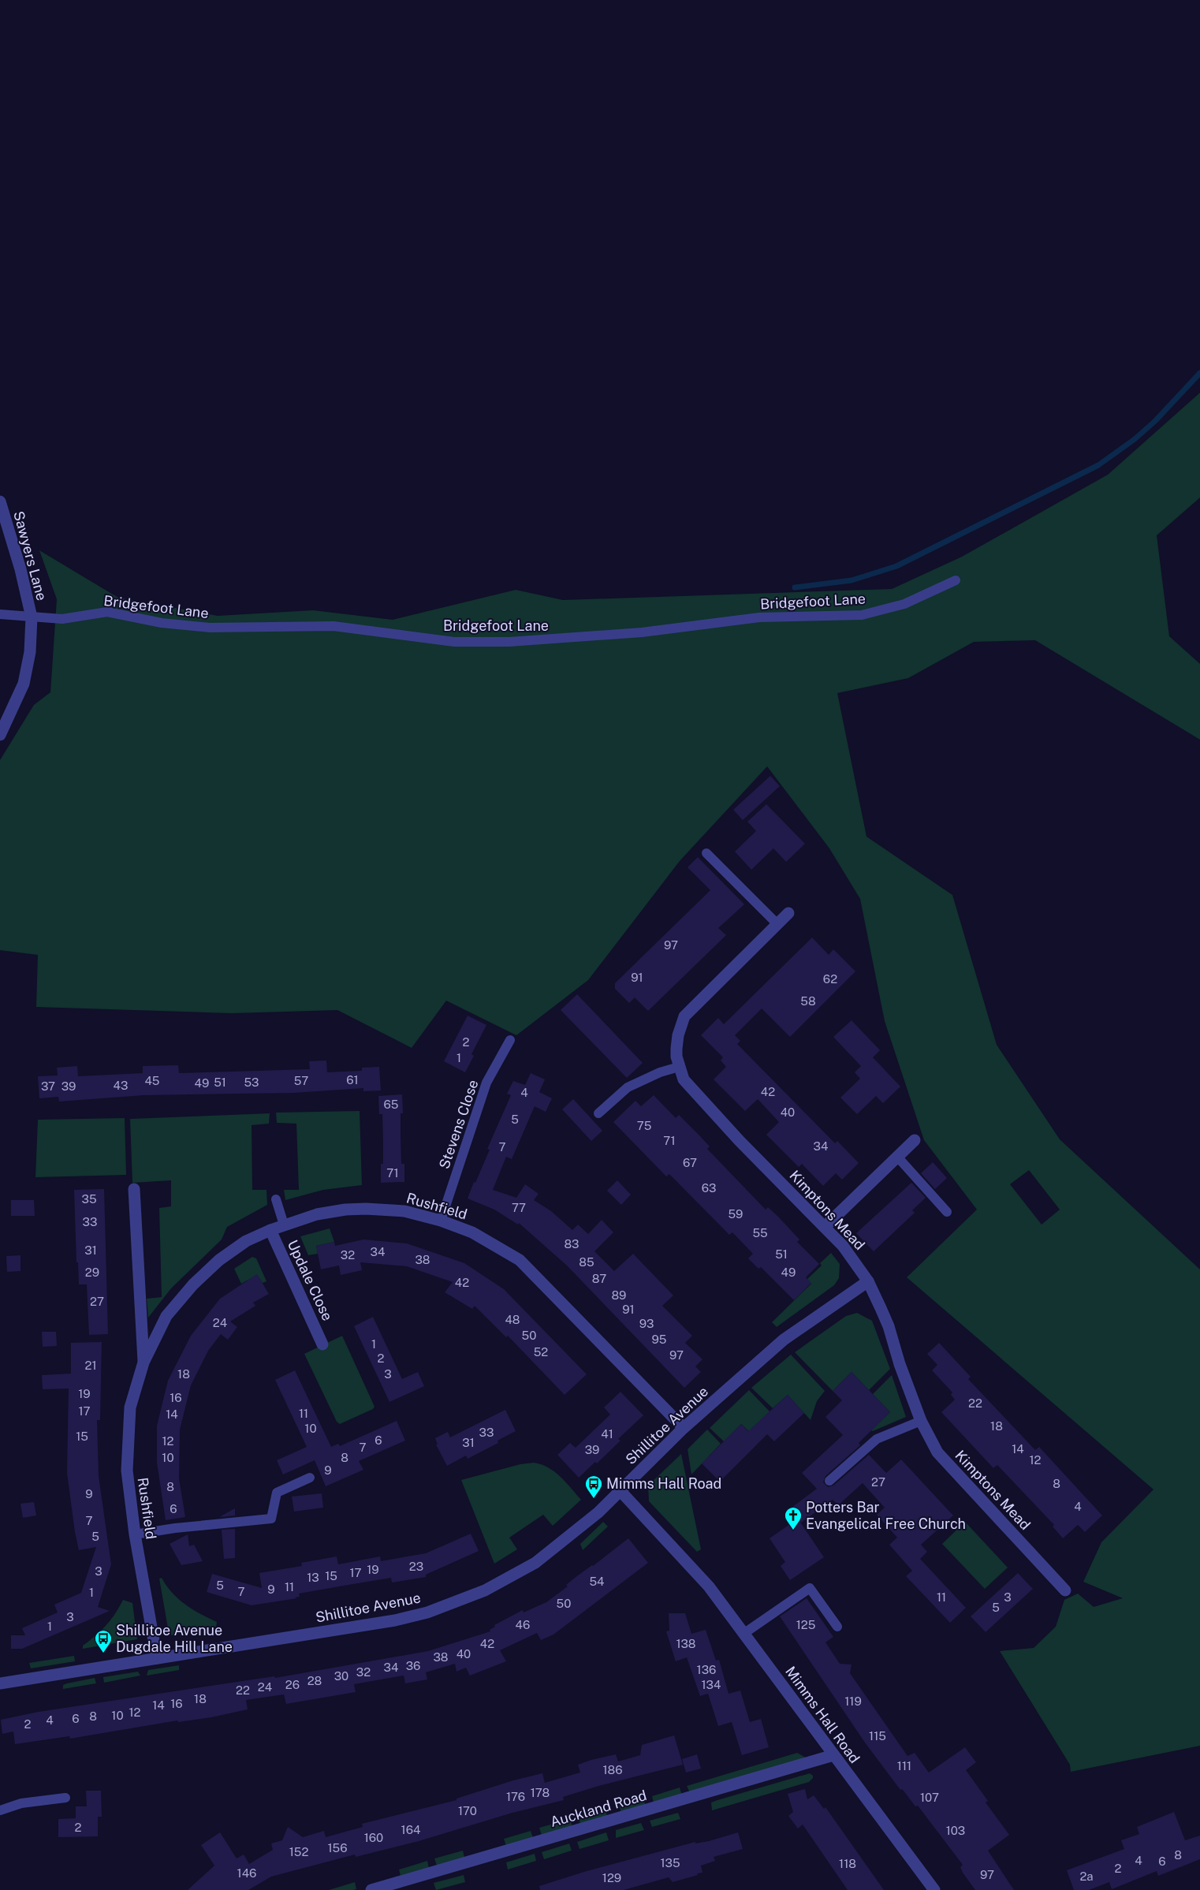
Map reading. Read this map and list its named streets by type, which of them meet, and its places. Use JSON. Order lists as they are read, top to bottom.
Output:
{
  "streets": {
    "street": [
      "Sawyers Lane",
      "Rushfield",
      "Kimptons Mead",
      "Updale Close",
      "Shillitoe Avenue",
      "Mimms Hall Road",
      "Auckland Road"
    ],
    "lane": ["Bridgefoot Lane", "Stevens Close"]
  },
  "crossings": [
    ["Sawyers Lane", "Bridgefoot Lane"],
    ["Stevens Close", "Rushfield"],
    ["Rushfield", "Updale Close"],
    ["Rushfield", "Shillitoe Avenue"],
    ["Kimptons Mead", "Shillitoe Avenue"],
    ["Shillitoe Avenue", "Mimms Hall Road"],
    ["Mimms Hall Road", "Auckland Road"]
  ],
  "places": {
    "bus stop": ["Mimms Hall Road", "Shillitoe Avenue Dugdale Hill Lane"],
    "church": ["Potters Bar Evangelical Free Church"]
  },
  "house_numbers": [
    "97",
    "91",
    "62",
    "58",
    "2",
    "1",
    "61",
    "45",
    "57",
    "51",
    "53",
    "49",
    "43",
    "37",
    "39",
    "42",
    "4",
    "65",
    "40",
    "5",
    "75",
    "71",
    "34",
    "7",
    "67",
    "71",
    "63",
    "35",
    "77",
    "59",
    "33",
    "55",
    "83",
    "31",
    "34",
    "51",
    "32",
    "38",
    "85",
    "29",
    "49",
    "87",
    "42",
    "89",
    "27",
    "91",
    "48",
    "24",
    "93",
    "50",
    "95",
    "1",
    "52",
    "97",
    "2",
    "21",
    "18",
    "3",
    "19",
    "16",
    "22",
    "17",
    "11",
    "14",
    "18",
    "10",
    "33",
    "41",
    "15",
    "6",
    "12",
    "31",
    "7",
    "14",
    "39",
    "10",
    "8",
    "12",
    "9",
    "27",
    "8",
    "8",
    "9",
    "4",
    "6",
    "7",
    "5",
    "23",
    "19",
    "3",
    "17",
    "15",
    "13",
    "54",
    "5",
    "11",
    "9",
    "7",
    "1",
    "11",
    "3",
    "50",
    "5",
    "3",
    "46",
    "125",
    "1",
    "42",
    "138",
    "40",
    "38",
    "36",
    "34",
    "136",
    "32",
    "30",
    "28",
    "26",
    "134",
    "24",
    "22",
    "18",
    "119",
    "16",
    "14",
    "12",
    "10",
    "8",
    "6",
    "4",
    "2",
    "115",
    "111",
    "186",
    "178",
    "176",
    "107",
    "170",
    "2",
    "164",
    "103",
    "160",
    "156",
    "152",
    "8",
    "4",
    "6",
    "135",
    "118",
    "2",
    "146",
    "97",
    "2a",
    "129"
  ]
}
